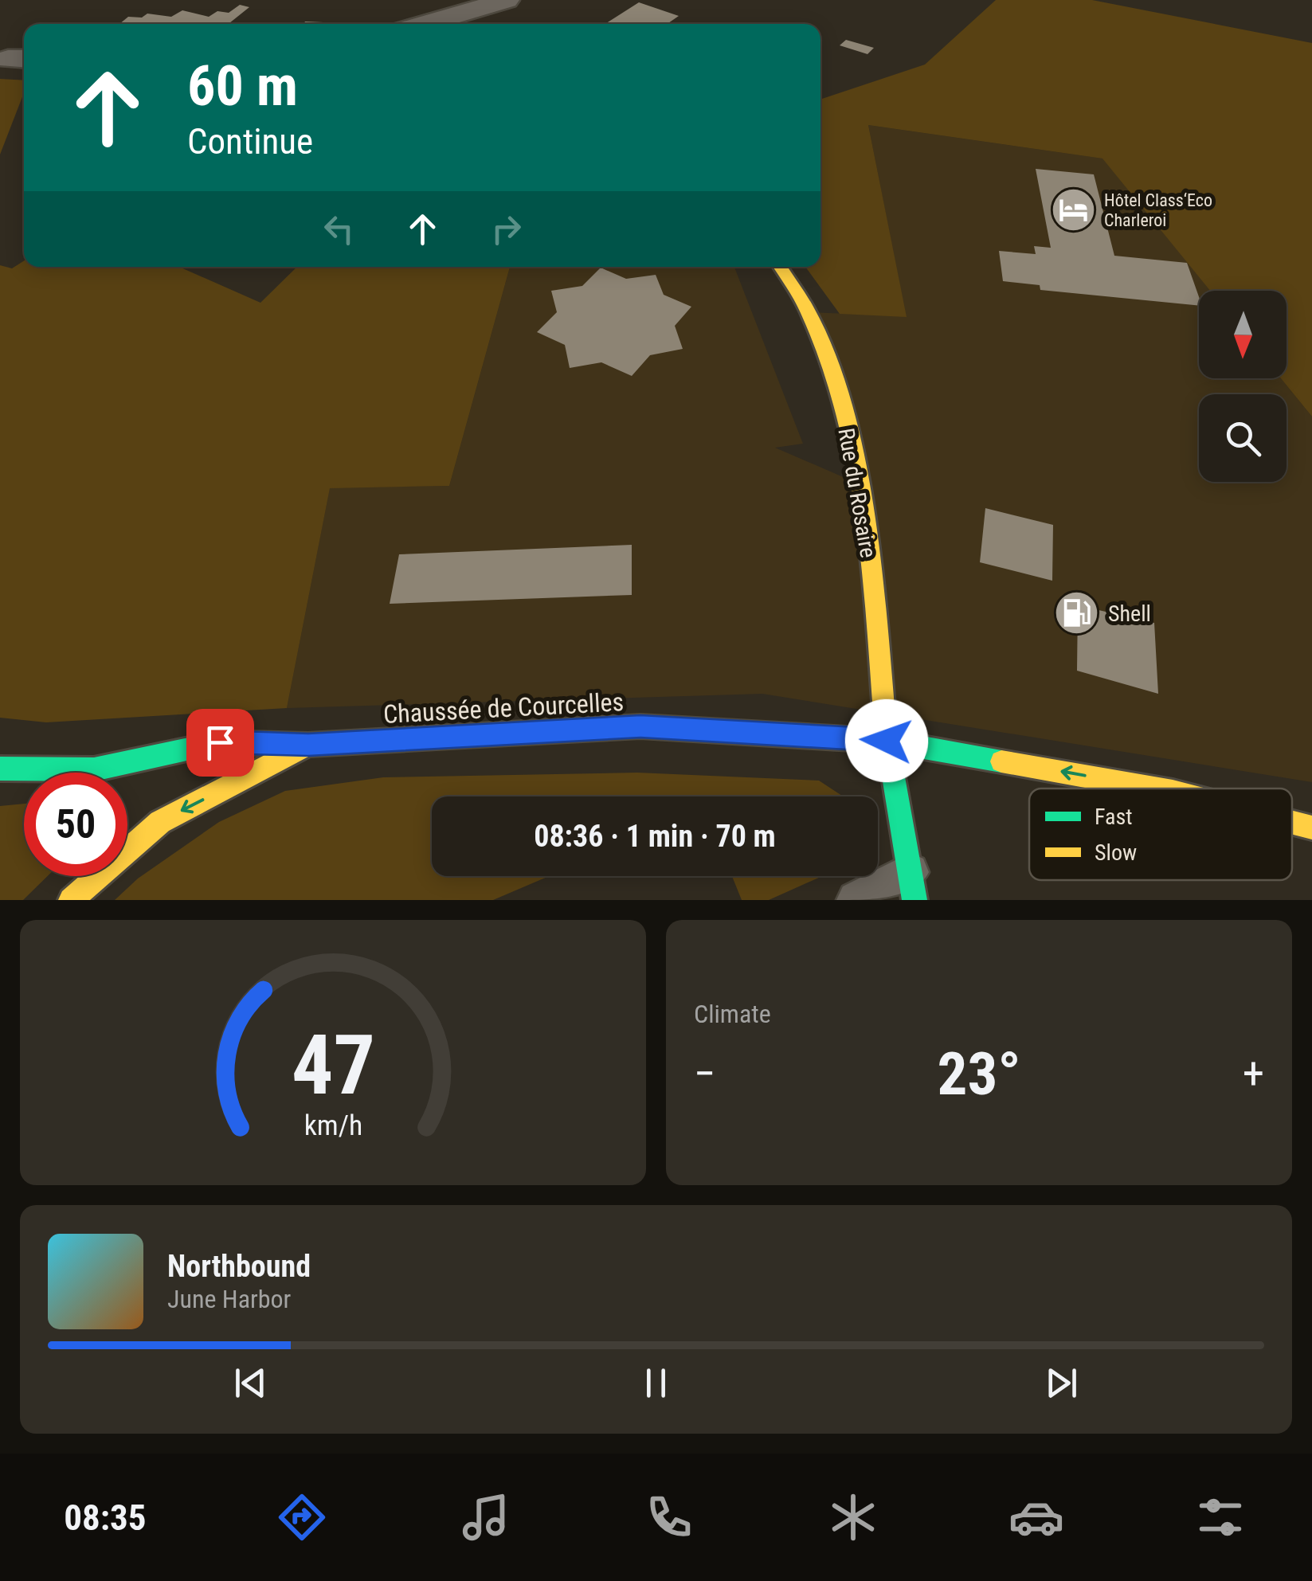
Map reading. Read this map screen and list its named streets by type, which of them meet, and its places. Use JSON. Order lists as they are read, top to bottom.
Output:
{
  "streets": {
    "main road": ["Rue du Rosaire", "Chaussée de Courcelles"]
  },
  "crossings": [
    ["Rue du Rosaire", "Chaussée de Courcelles"]
  ],
  "places": {
    "hotel": ["Hôtel Class‘Eco Charleroi"],
    "fuel station": ["Shell"]
  },
  "legend": ["Fast", "Slow"],
  "north": "bottom",
  "page": {
    "turn": ["60 m", "Continue"],
    "limit": "50",
    "trip": "08:36 · 1 min · 70 m",
    "tile": "Climate",
    "heat": ["−", "23°", "+"],
    "song": ["Northbound", "June Harbor"],
    "tabs": "08:35",
    "gauge": ["47", "km/h"]
  }
}
